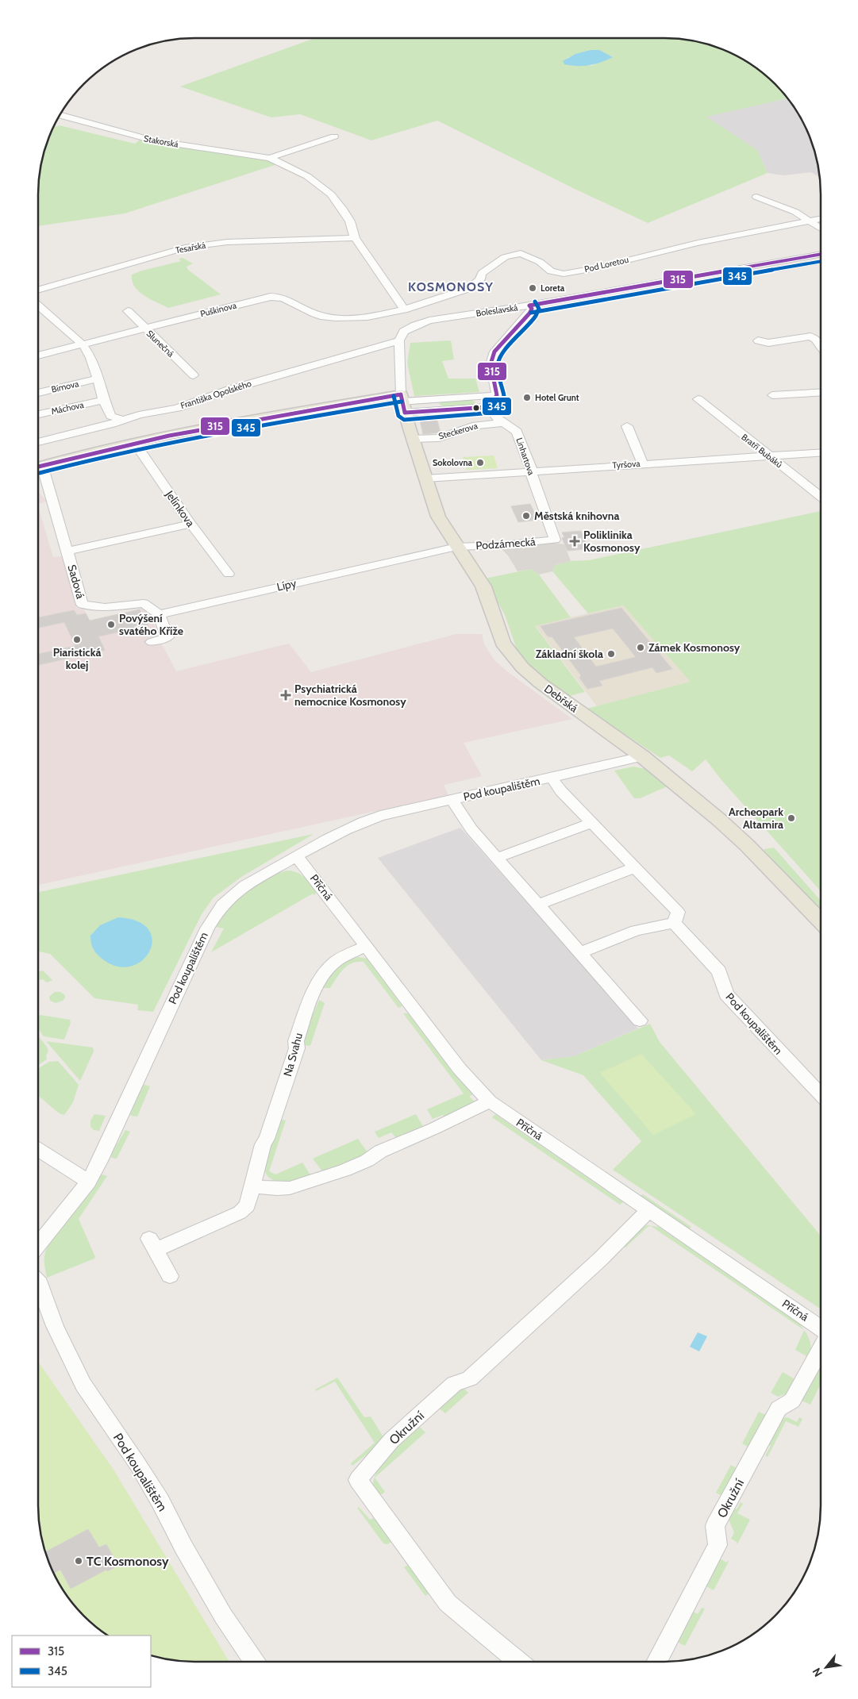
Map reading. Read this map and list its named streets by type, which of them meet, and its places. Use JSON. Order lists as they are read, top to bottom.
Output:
{
  "streets": {
    "main road": ["Debřská"],
    "street": [
      "Stakorská",
      "Tesařská",
      "Pod Loretou",
      "Puškinova",
      "Boleslavská",
      "Slunečná",
      "Bímova",
      "Františka Opolského",
      "Máchova",
      "Steckerova",
      "Bratří Bubáků",
      "Linhartova",
      "Tyršova",
      "Jelínkova",
      "Podzámecká",
      "Sadová",
      "Lípy",
      "Pod koupalištěm",
      "Příčná",
      "Na Svahu",
      "Okružní"
    ]
  },
  "crossings": [
    ["Stakorská", "Tesařská"],
    ["Stakorská", "Pod Loretou"],
    ["Stakorská", "Puškinova"],
    ["Pod Loretou", "Puškinova"],
    ["Puškinova", "Slunečná"],
    ["Boleslavská", "Františka Opolského"],
    ["Steckerova", "Linhartova"],
    ["Steckerova", "Debřská"],
    ["Bratří Bubáků", "Tyršova"],
    ["Linhartova", "Tyršova"],
    ["Linhartova", "Podzámecká"],
    ["Tyršova", "Debřská"],
    ["Jelínkova", "Sadová"],
    ["Podzámecká", "Lípy"],
    ["Podzámecká", "Debřská"],
    ["Sadová", "Lípy"],
    ["Lípy", "Debřská"],
    ["Debřská", "Pod koupalištěm"],
    ["Pod koupalištěm", "Příčná"],
    ["Příčná", "Na Svahu"],
    ["Příčná", "Okružní"]
  ],
  "districts": ["KOSMONOSY"],
  "places": {
    "other": [
      "Loreta",
      "Hotel Grunt",
      "Sokolovna",
      "Městská knihovna",
      "Povýšení svatého Kříže",
      "Piaristická kolej",
      "Zámek Kosmonosy",
      "Základní škola",
      "Archeopark Altamira",
      "TC Kosmonosy"
    ],
    "health": ["Poliklinika Kosmonosy", "Psychiatrická nemocnice Kosmonosy"]
  },
  "lines": ["transit line 315", "transit line 345"],
  "legend": ["315", "345"],
  "north": "bottom left"
}
